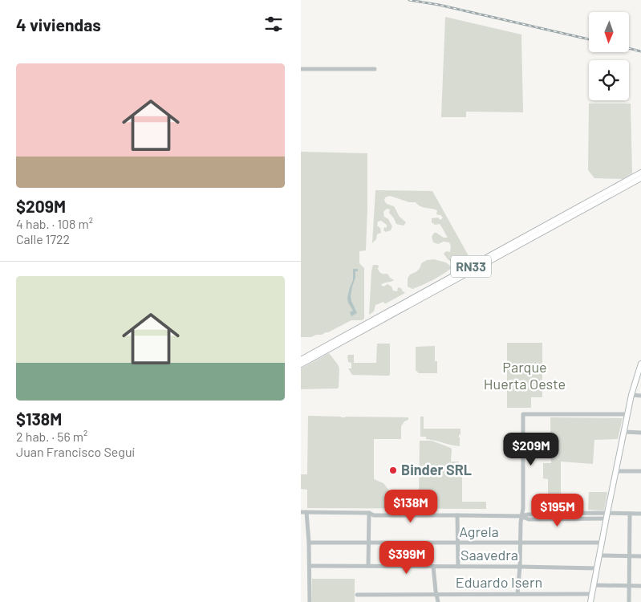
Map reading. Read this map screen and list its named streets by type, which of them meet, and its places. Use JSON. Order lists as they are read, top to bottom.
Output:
{
  "streets": {
    "main road": ["RN33"],
    "street": ["Agrela", "Saavedra", "Eduardo Isern"]
  },
  "parks": ["Parque Huerta Oeste"],
  "places": ["Binder SRL"],
  "north": "bottom",
  "page": {
    "heading": "4 viviendas",
    "list": [
      {
        "name": "$209M",
        "note": "4 hab. · 108 m² · Calle 1722"
      },
      {
        "name": "$138M",
        "note": "2 hab. · 56 m² · Juan Francisco Seguí"
      }
    ],
    "price": [
      "$209M",
      "$138M",
      "$195M",
      "$399M"
    ]
  }
}
